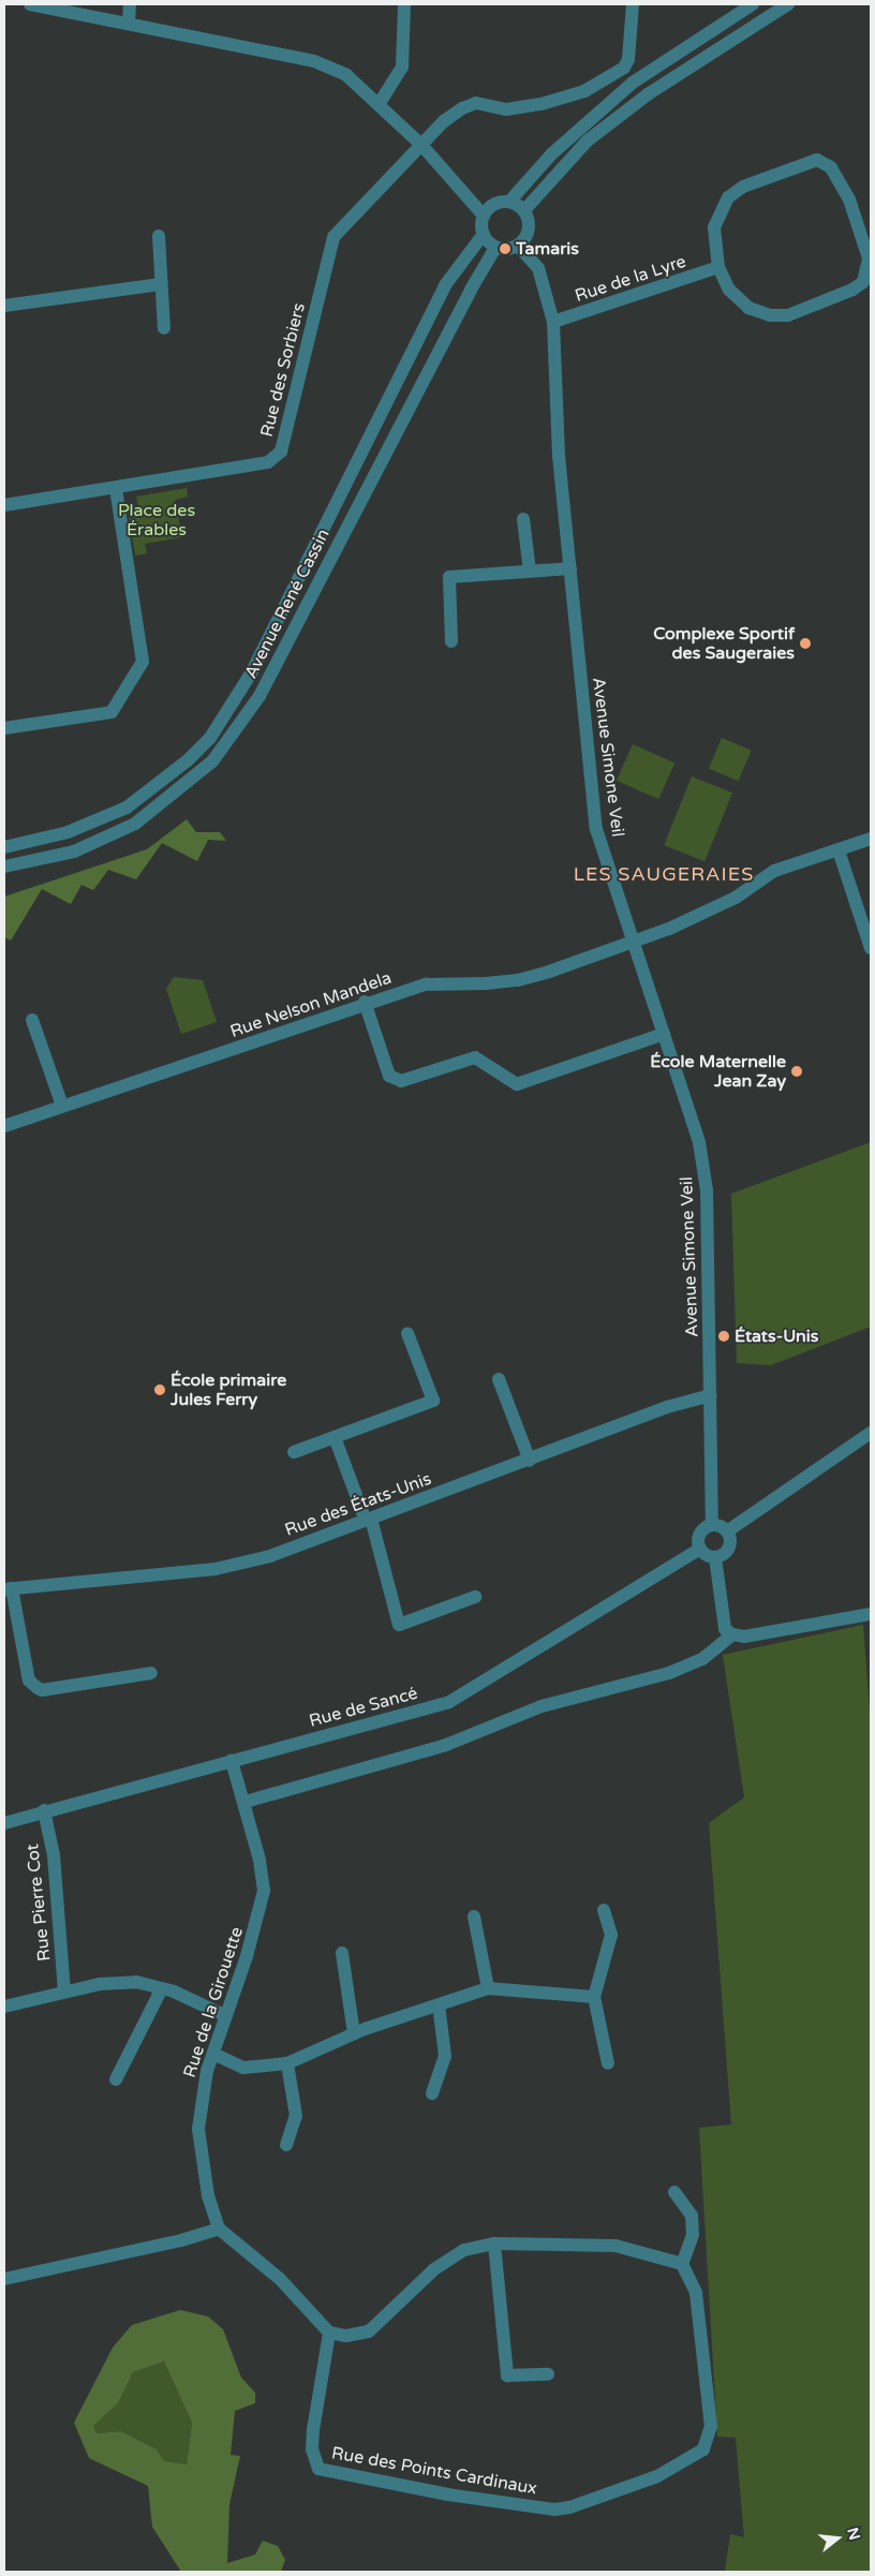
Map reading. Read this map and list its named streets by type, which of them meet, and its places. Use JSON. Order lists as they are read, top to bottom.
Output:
{
  "streets": {
    "street": [
      "Rue de la Lyre",
      "Rue des Sorbiers",
      "Avenue René Cassin",
      "Avenue Simone Veil",
      "Rue Nelson Mandela",
      "Rue des États-Unis",
      "Rue de Sancé",
      "Rue Pierre Cot",
      "Rue de la Girouette",
      "Rue des Points Cardinaux"
    ]
  },
  "crossings": [
    ["Rue de la Lyre", "Avenue Simone Veil"],
    ["Avenue René Cassin", "Avenue Simone Veil"],
    ["Avenue Simone Veil", "Rue Nelson Mandela"],
    ["Avenue Simone Veil", "Rue des États-Unis"],
    ["Avenue Simone Veil", "Rue de Sancé"],
    ["Rue de Sancé", "Rue Pierre Cot"],
    ["Rue de Sancé", "Rue de la Girouette"]
  ],
  "districts": ["LES SAUGERAIES"],
  "parks": ["Place des Érables"],
  "places": [
    "Tamaris",
    "Complexe Sportif des Saugeraies",
    "École Maternelle Jean Zay",
    "États-Unis",
    "École primaire Jules Ferry"
  ],
  "north": "right"
}
